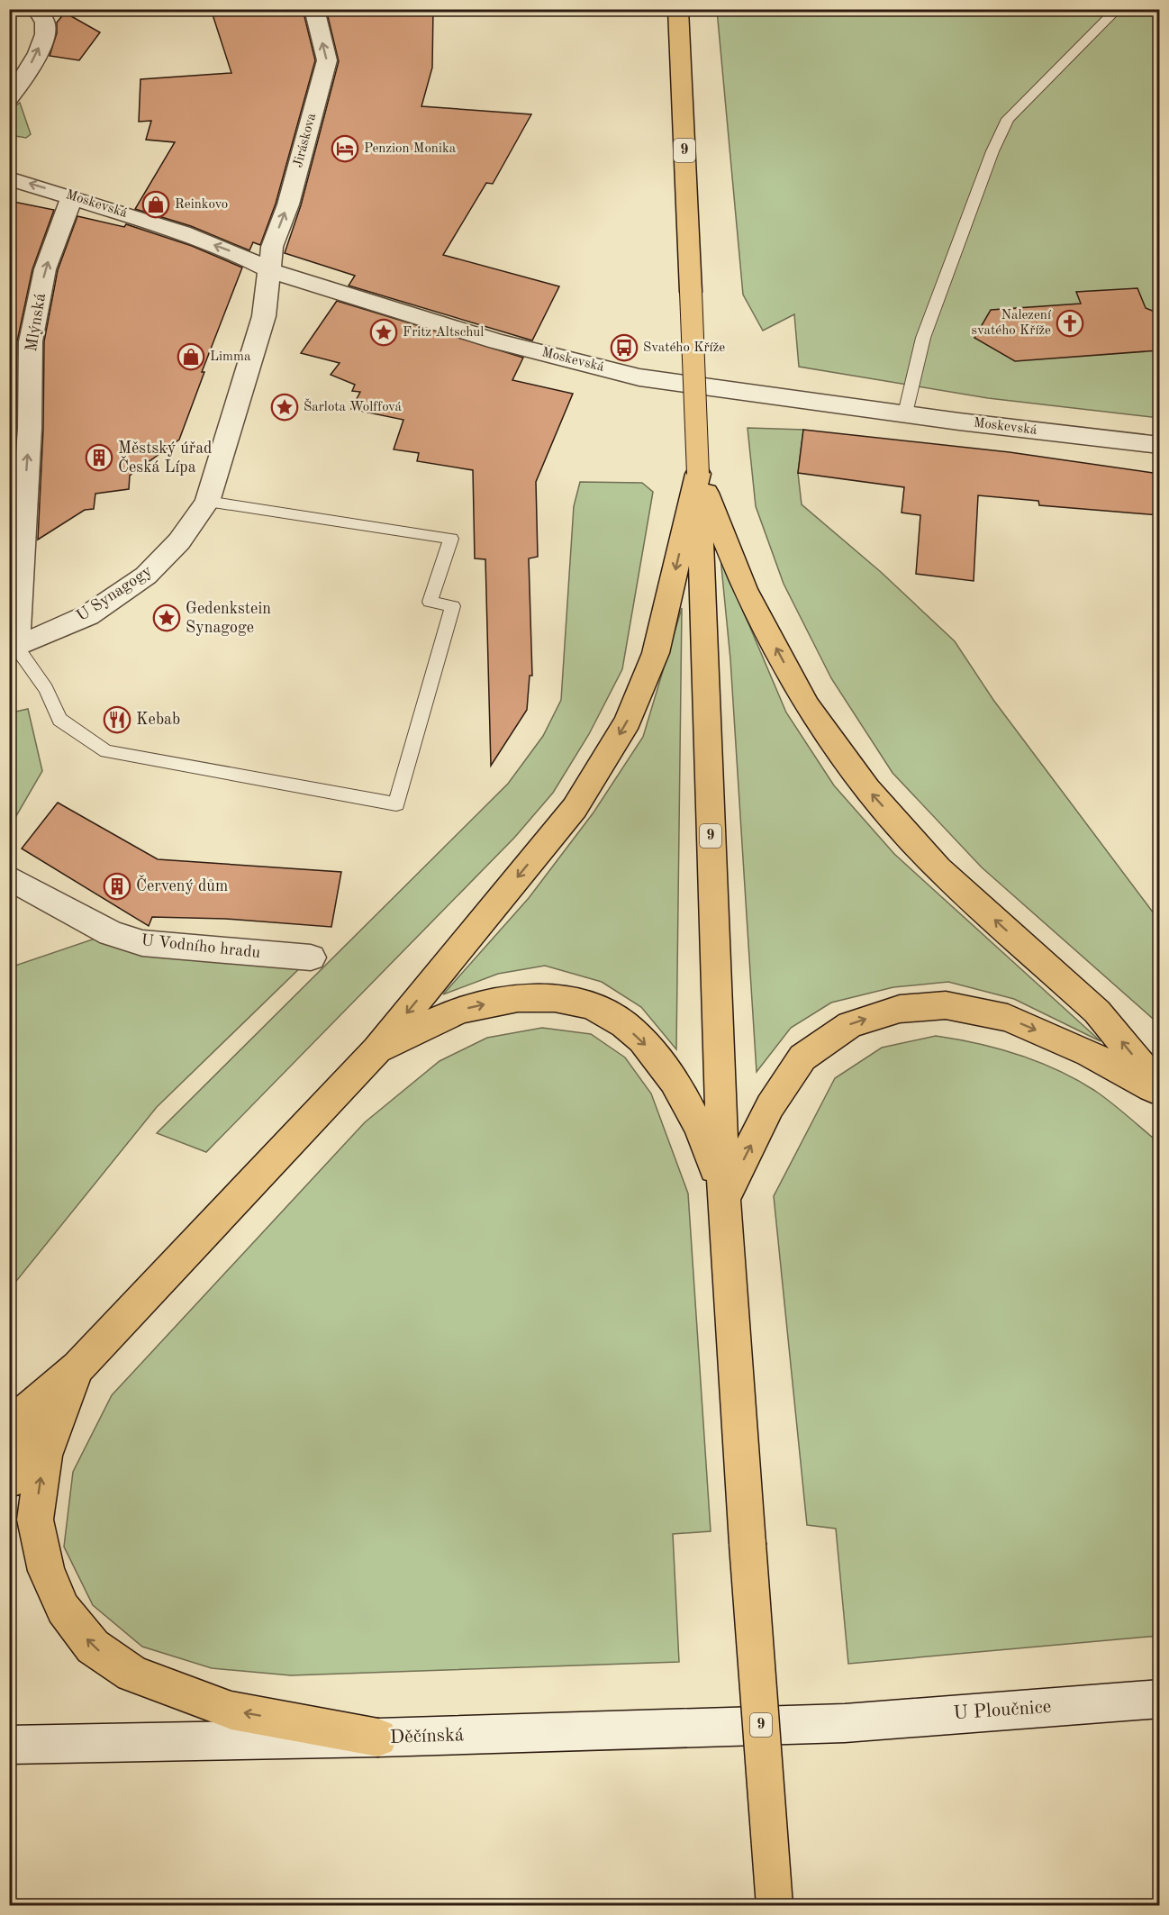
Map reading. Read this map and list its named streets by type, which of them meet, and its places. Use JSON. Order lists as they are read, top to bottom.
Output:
{
  "streets": {
    "main road": ["9"],
    "street": [
      "Jiráskova",
      "Moskevská",
      "Mlýnská",
      "U Synagogy",
      "U Vodního hradu",
      "U Ploučnice",
      "Děčínská"
    ]
  },
  "crossings": [
    ["Jiráskova", "Moskevská"],
    ["Jiráskova", "U Synagogy"],
    ["Moskevská", "Mlýnská"],
    ["Moskevská", "U Synagogy"],
    ["Mlýnská", "U Synagogy"],
    ["U Ploučnice", "Děčínská"]
  ],
  "one_way": ["Jiráskova", "Mlýnská"],
  "places": {
    "hotel": ["Penzion Monika"],
    "shop": ["Reinkovo", "Limma"],
    "church": ["Nalezení svatého Kříže"],
    "place": ["Fritz Altschul", "Šarlota Wolffová", "Gedenkstein Synagoge"],
    "bus stop": ["Svatého Kříže"],
    "building": ["Městský úřad Česká Lípa", "Červený dům"],
    "restaurant": ["Kebab"]
  }
}
